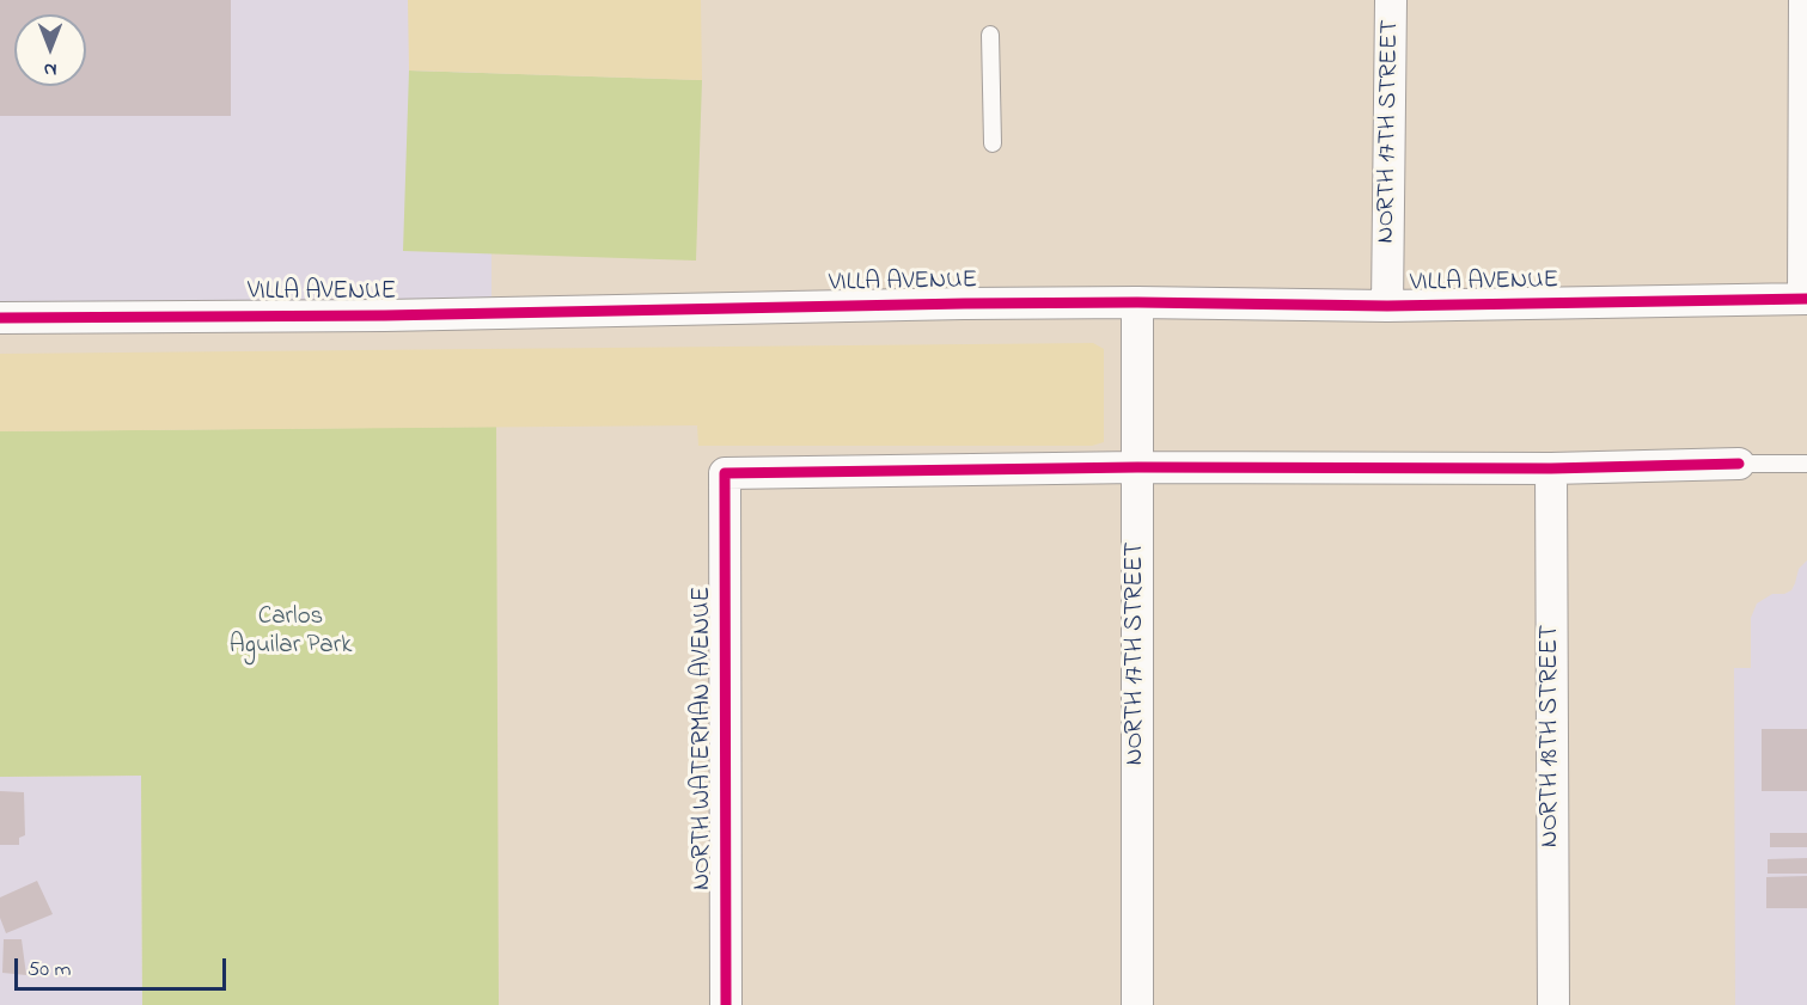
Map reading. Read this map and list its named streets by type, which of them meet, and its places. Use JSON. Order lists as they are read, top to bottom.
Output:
{
  "streets": {
    "street": [
      "NORTH 17TH STREET",
      "VILLA AVENUE",
      "NORTH 18TH STREET",
      "NORTH WATERMAN AVENUE"
    ]
  },
  "crossings": [
    ["NORTH 17TH STREET", "VILLA AVENUE"],
    ["NORTH 17TH STREET", "NORTH WATERMAN AVENUE"]
  ],
  "parks": ["Carlos Aguilar Park"],
  "scale_bar": "50 m",
  "north": "bottom"
}
